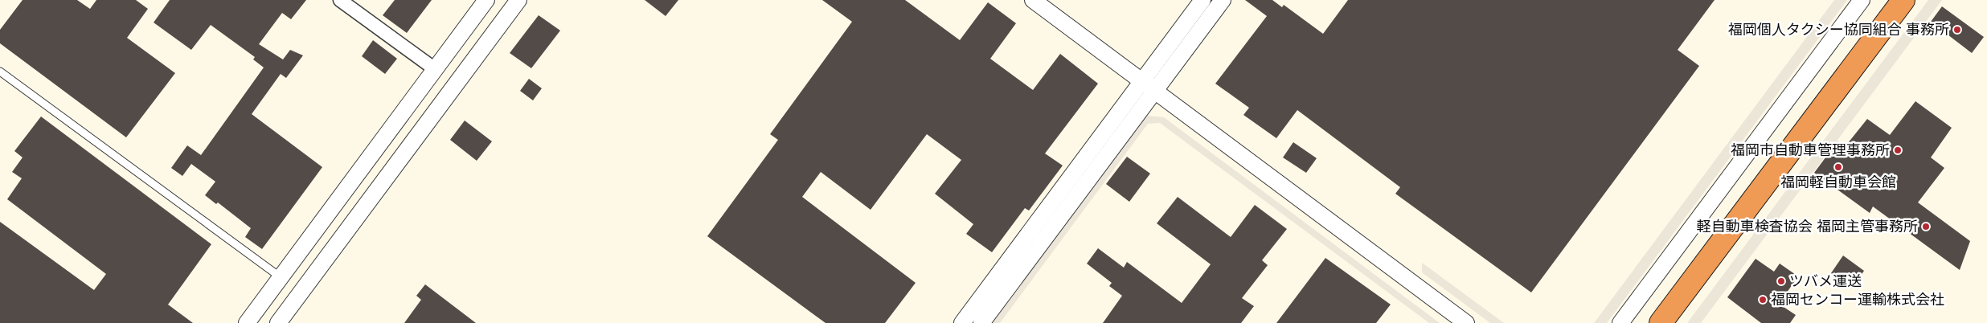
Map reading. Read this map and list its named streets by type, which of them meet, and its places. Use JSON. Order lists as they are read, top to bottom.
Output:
{
  "places": [
    "福岡個人タクシー協同組合 事務所",
    "福岡市自動車管理事務所",
    "福岡軽自動車会館",
    "軽自動車検査協会 福岡主管事務所",
    "ツバメ運送",
    "福岡センコー運輸株式会社"
  ]
}
